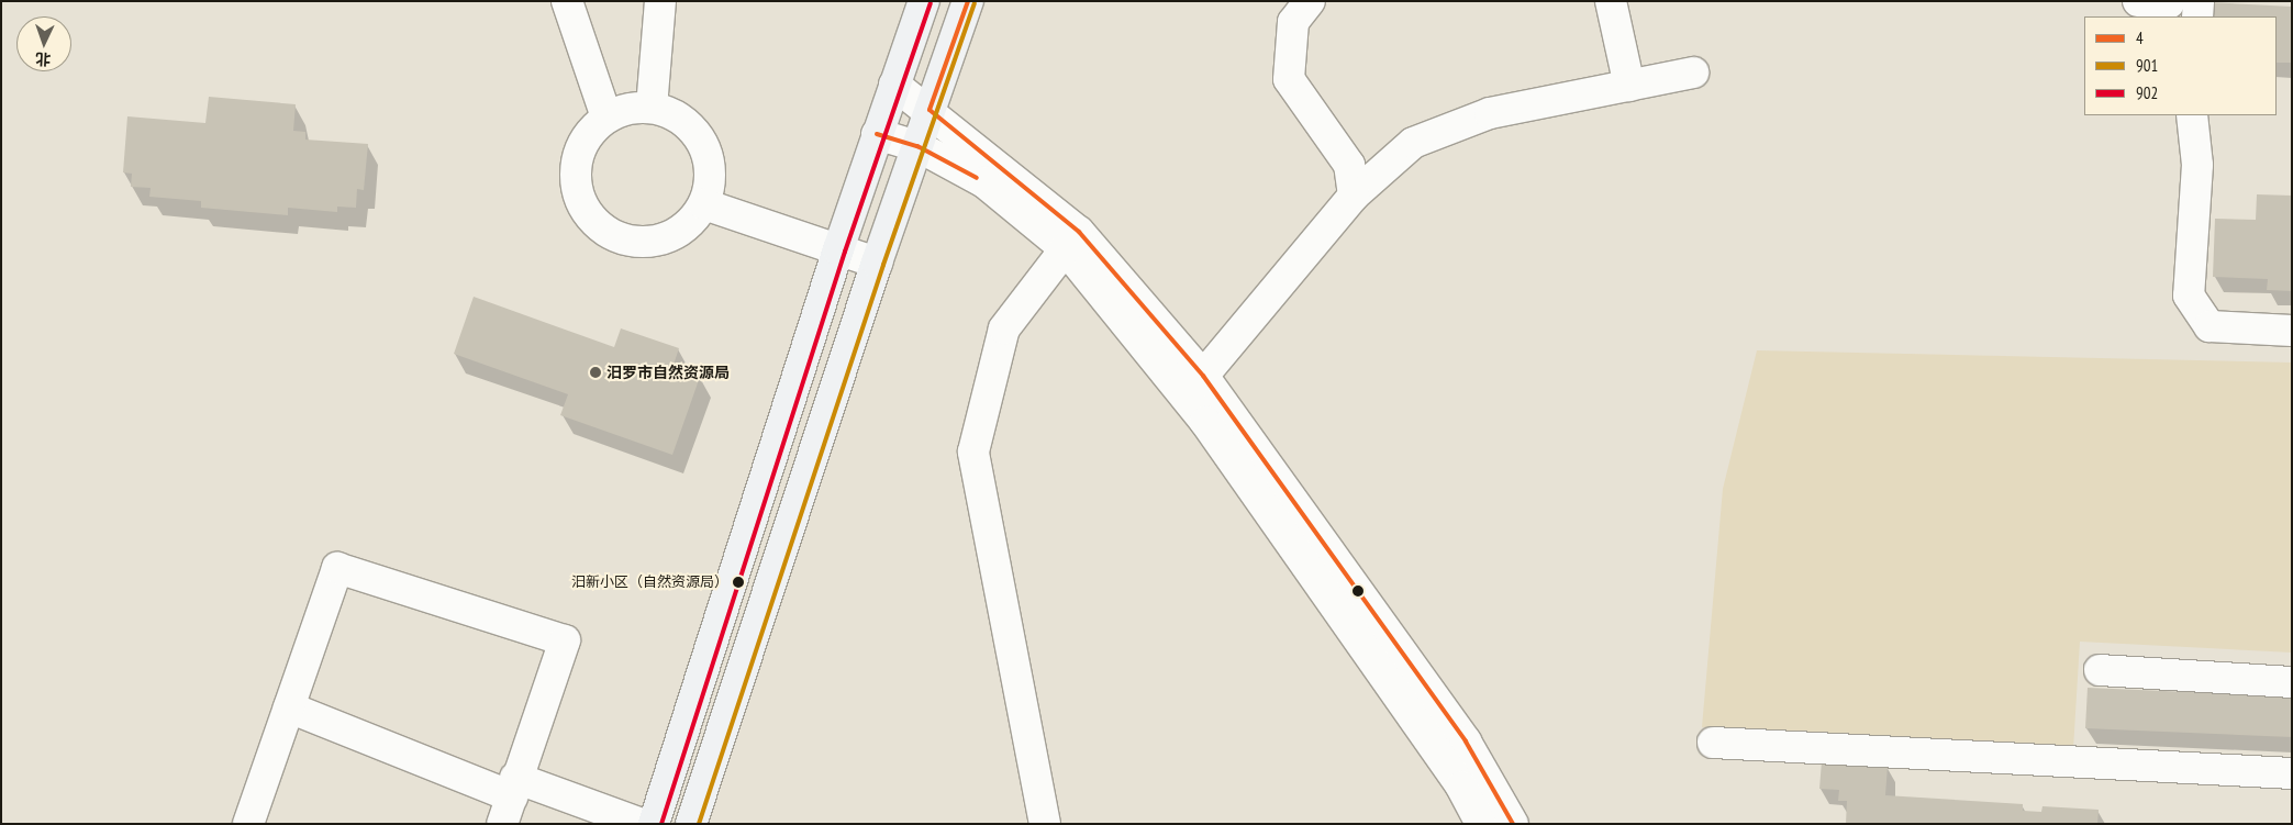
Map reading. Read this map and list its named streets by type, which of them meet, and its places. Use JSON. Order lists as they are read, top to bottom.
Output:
{
  "places": ["汨罗市自然资源局", "汨新小区（自然资源局）"],
  "lines": ["transit line 4", "transit line 901", "transit line 902"],
  "legend": ["4", "901", "902"],
  "north": "bottom"
}
